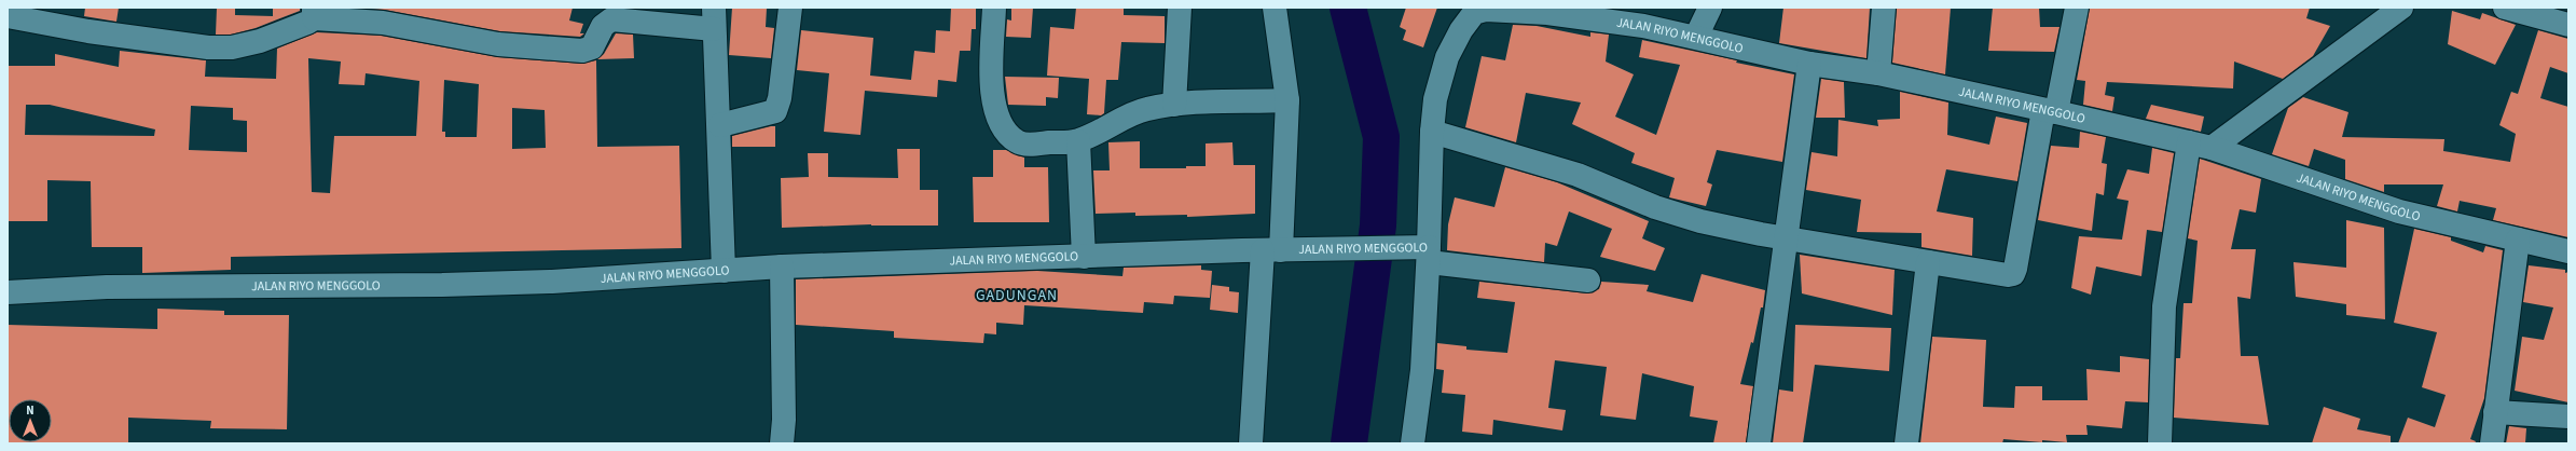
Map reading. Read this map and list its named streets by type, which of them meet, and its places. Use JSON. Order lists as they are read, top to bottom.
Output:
{
  "streets": {
    "street": ["JALAN RIYO MENGGOLO"]
  },
  "districts": ["GADUNGAN"],
  "north": "top"
}
